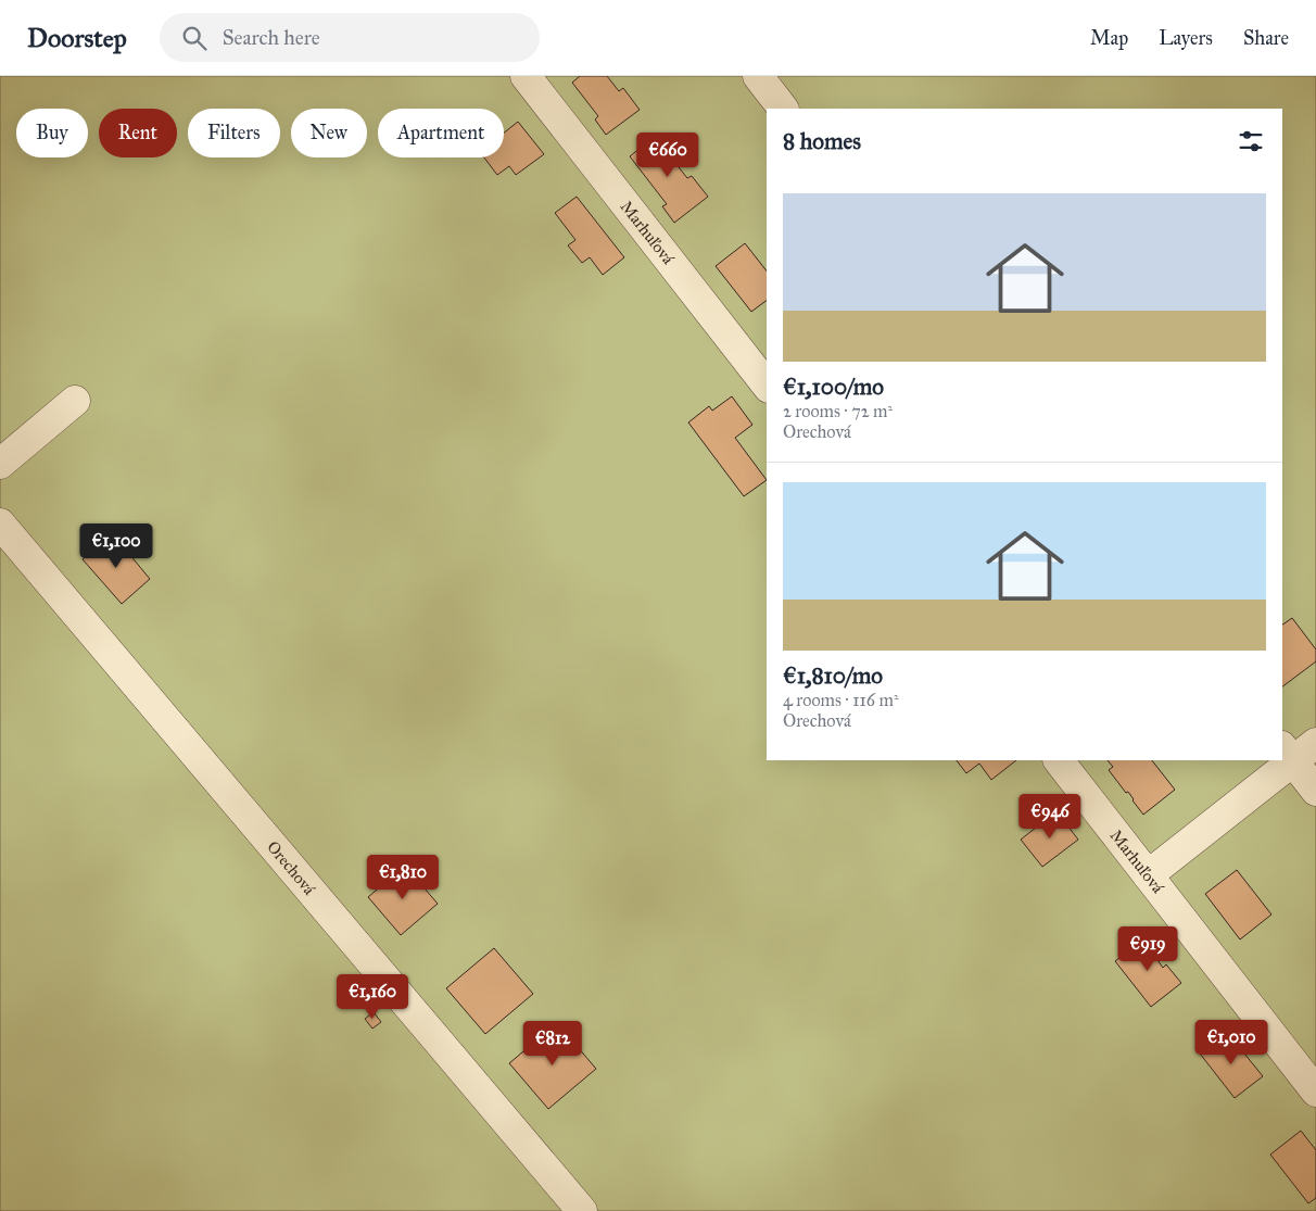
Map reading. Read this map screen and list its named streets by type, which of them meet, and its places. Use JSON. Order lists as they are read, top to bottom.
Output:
{
  "streets": {
    "street": ["Marhuľová", "Orechová"]
  },
  "page": {
    "header": "Doorstep",
    "search": "Search here",
    "nav": ["Map", "Layers", "Share"],
    "chip": [
      "Buy",
      "Rent",
      "Filters",
      "New",
      "Apartment"
    ],
    "heading": "8 homes",
    "price": [
      "€660",
      "€1,100",
      "€946",
      "€1,810",
      "€919",
      "€1,160",
      "€1,010",
      "€812"
    ],
    "list": [
      {
        "name": "€1,100/mo",
        "note": "2 rooms · 72 m² · Orechová"
      },
      {
        "name": "€1,810/mo",
        "note": "4 rooms · 116 m² · Orechová"
      }
    ]
  }
}
